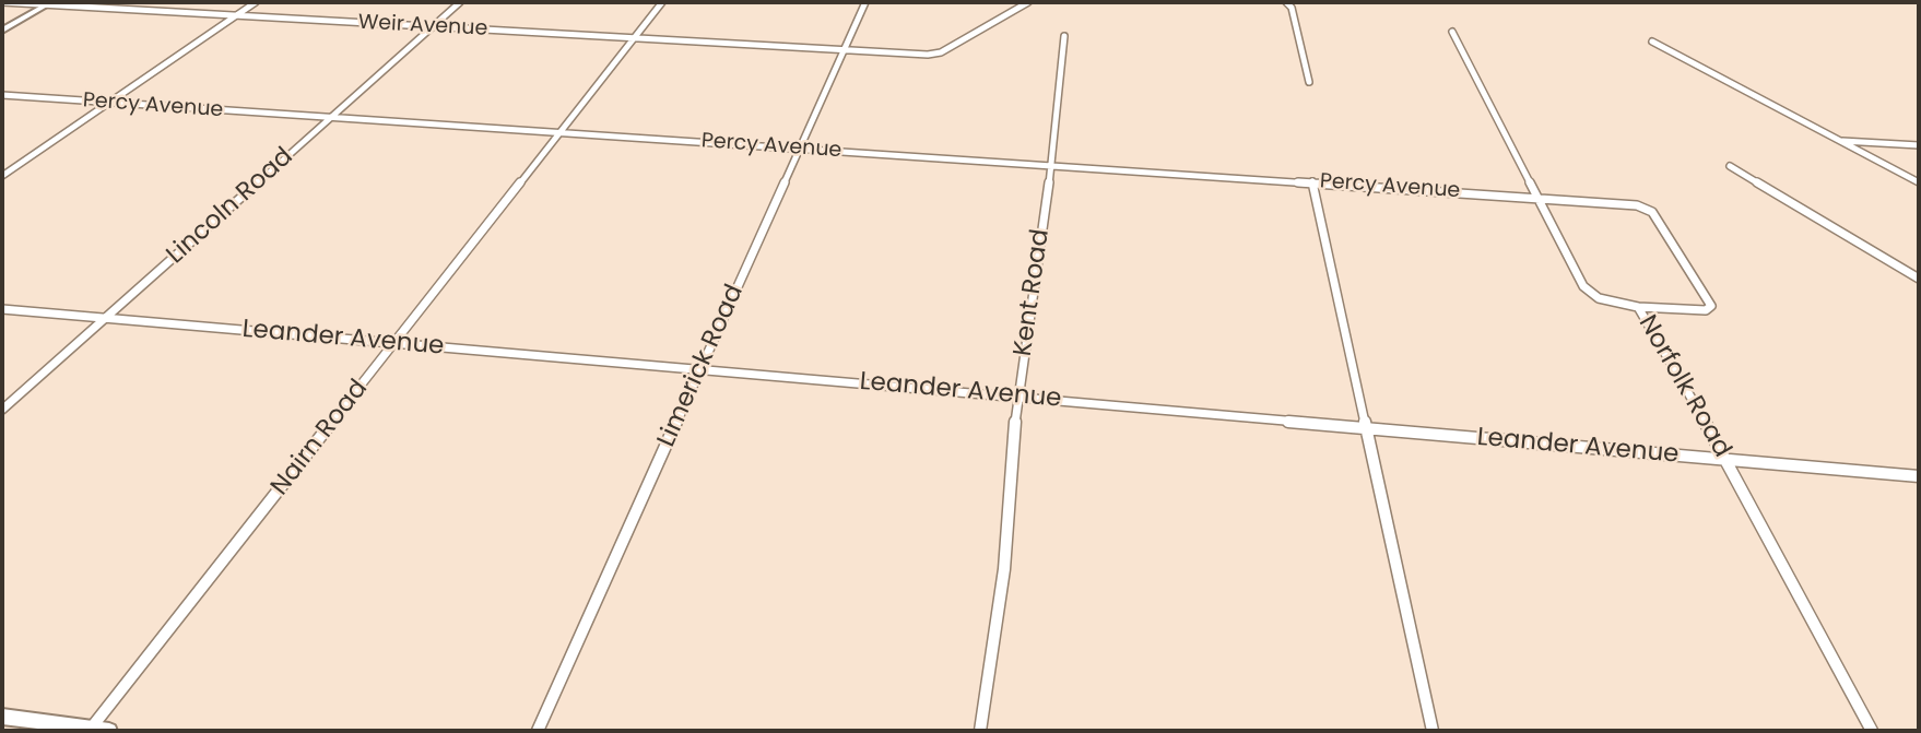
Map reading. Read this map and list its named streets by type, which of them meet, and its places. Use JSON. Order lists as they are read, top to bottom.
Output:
{
  "streets": {
    "street": [
      "Weir Avenue",
      "Percy Avenue",
      "Lincoln Road",
      "Kent Road",
      "Leander Avenue",
      "Limerick Road",
      "Norfolk Road",
      "Nairn Road"
    ]
  },
  "crossings": [
    ["Weir Avenue", "Lincoln Road"],
    ["Weir Avenue", "Limerick Road"],
    ["Weir Avenue", "Nairn Road"],
    ["Percy Avenue", "Lincoln Road"],
    ["Percy Avenue", "Kent Road"],
    ["Percy Avenue", "Limerick Road"],
    ["Percy Avenue", "Norfolk Road"],
    ["Percy Avenue", "Nairn Road"],
    ["Lincoln Road", "Leander Avenue"],
    ["Kent Road", "Leander Avenue"],
    ["Leander Avenue", "Limerick Road"],
    ["Leander Avenue", "Norfolk Road"],
    ["Leander Avenue", "Nairn Road"]
  ]
}
